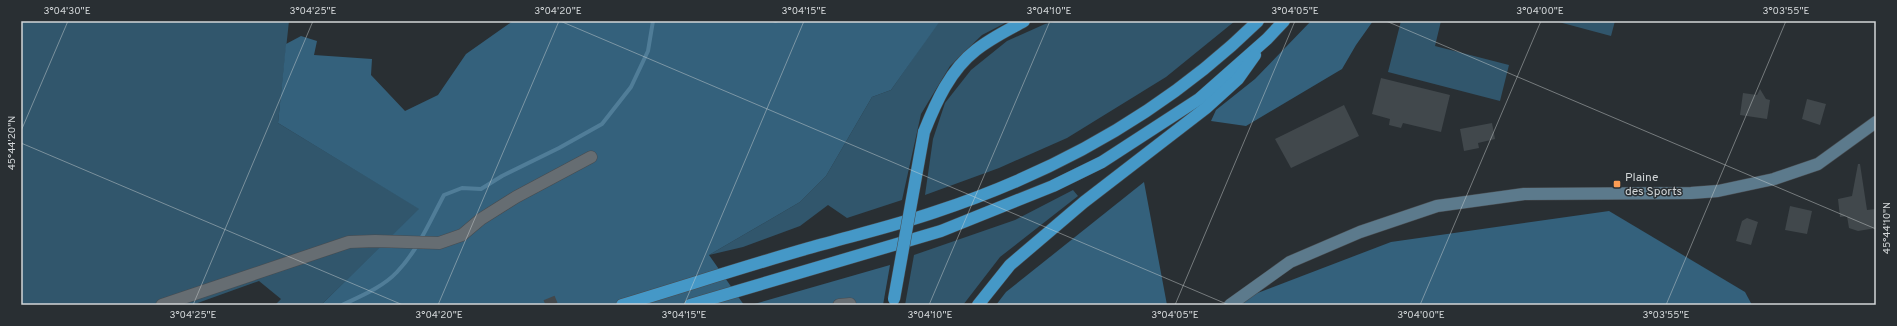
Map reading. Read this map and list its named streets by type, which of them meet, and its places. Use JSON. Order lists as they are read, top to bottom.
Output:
{
  "places": {
    "transit": ["Plaine des Sports"]
  },
  "coordinates": [
    "3°04'30\"E",
    "3°04'25\"E",
    "3°04'20\"E",
    "3°04'15\"E",
    "3°04'10\"E",
    "3°04'05\"E",
    "3°04'00\"E",
    "3°03'55\"E",
    "45°44'20\"N",
    "45°44'10\"N"
  ]
}
